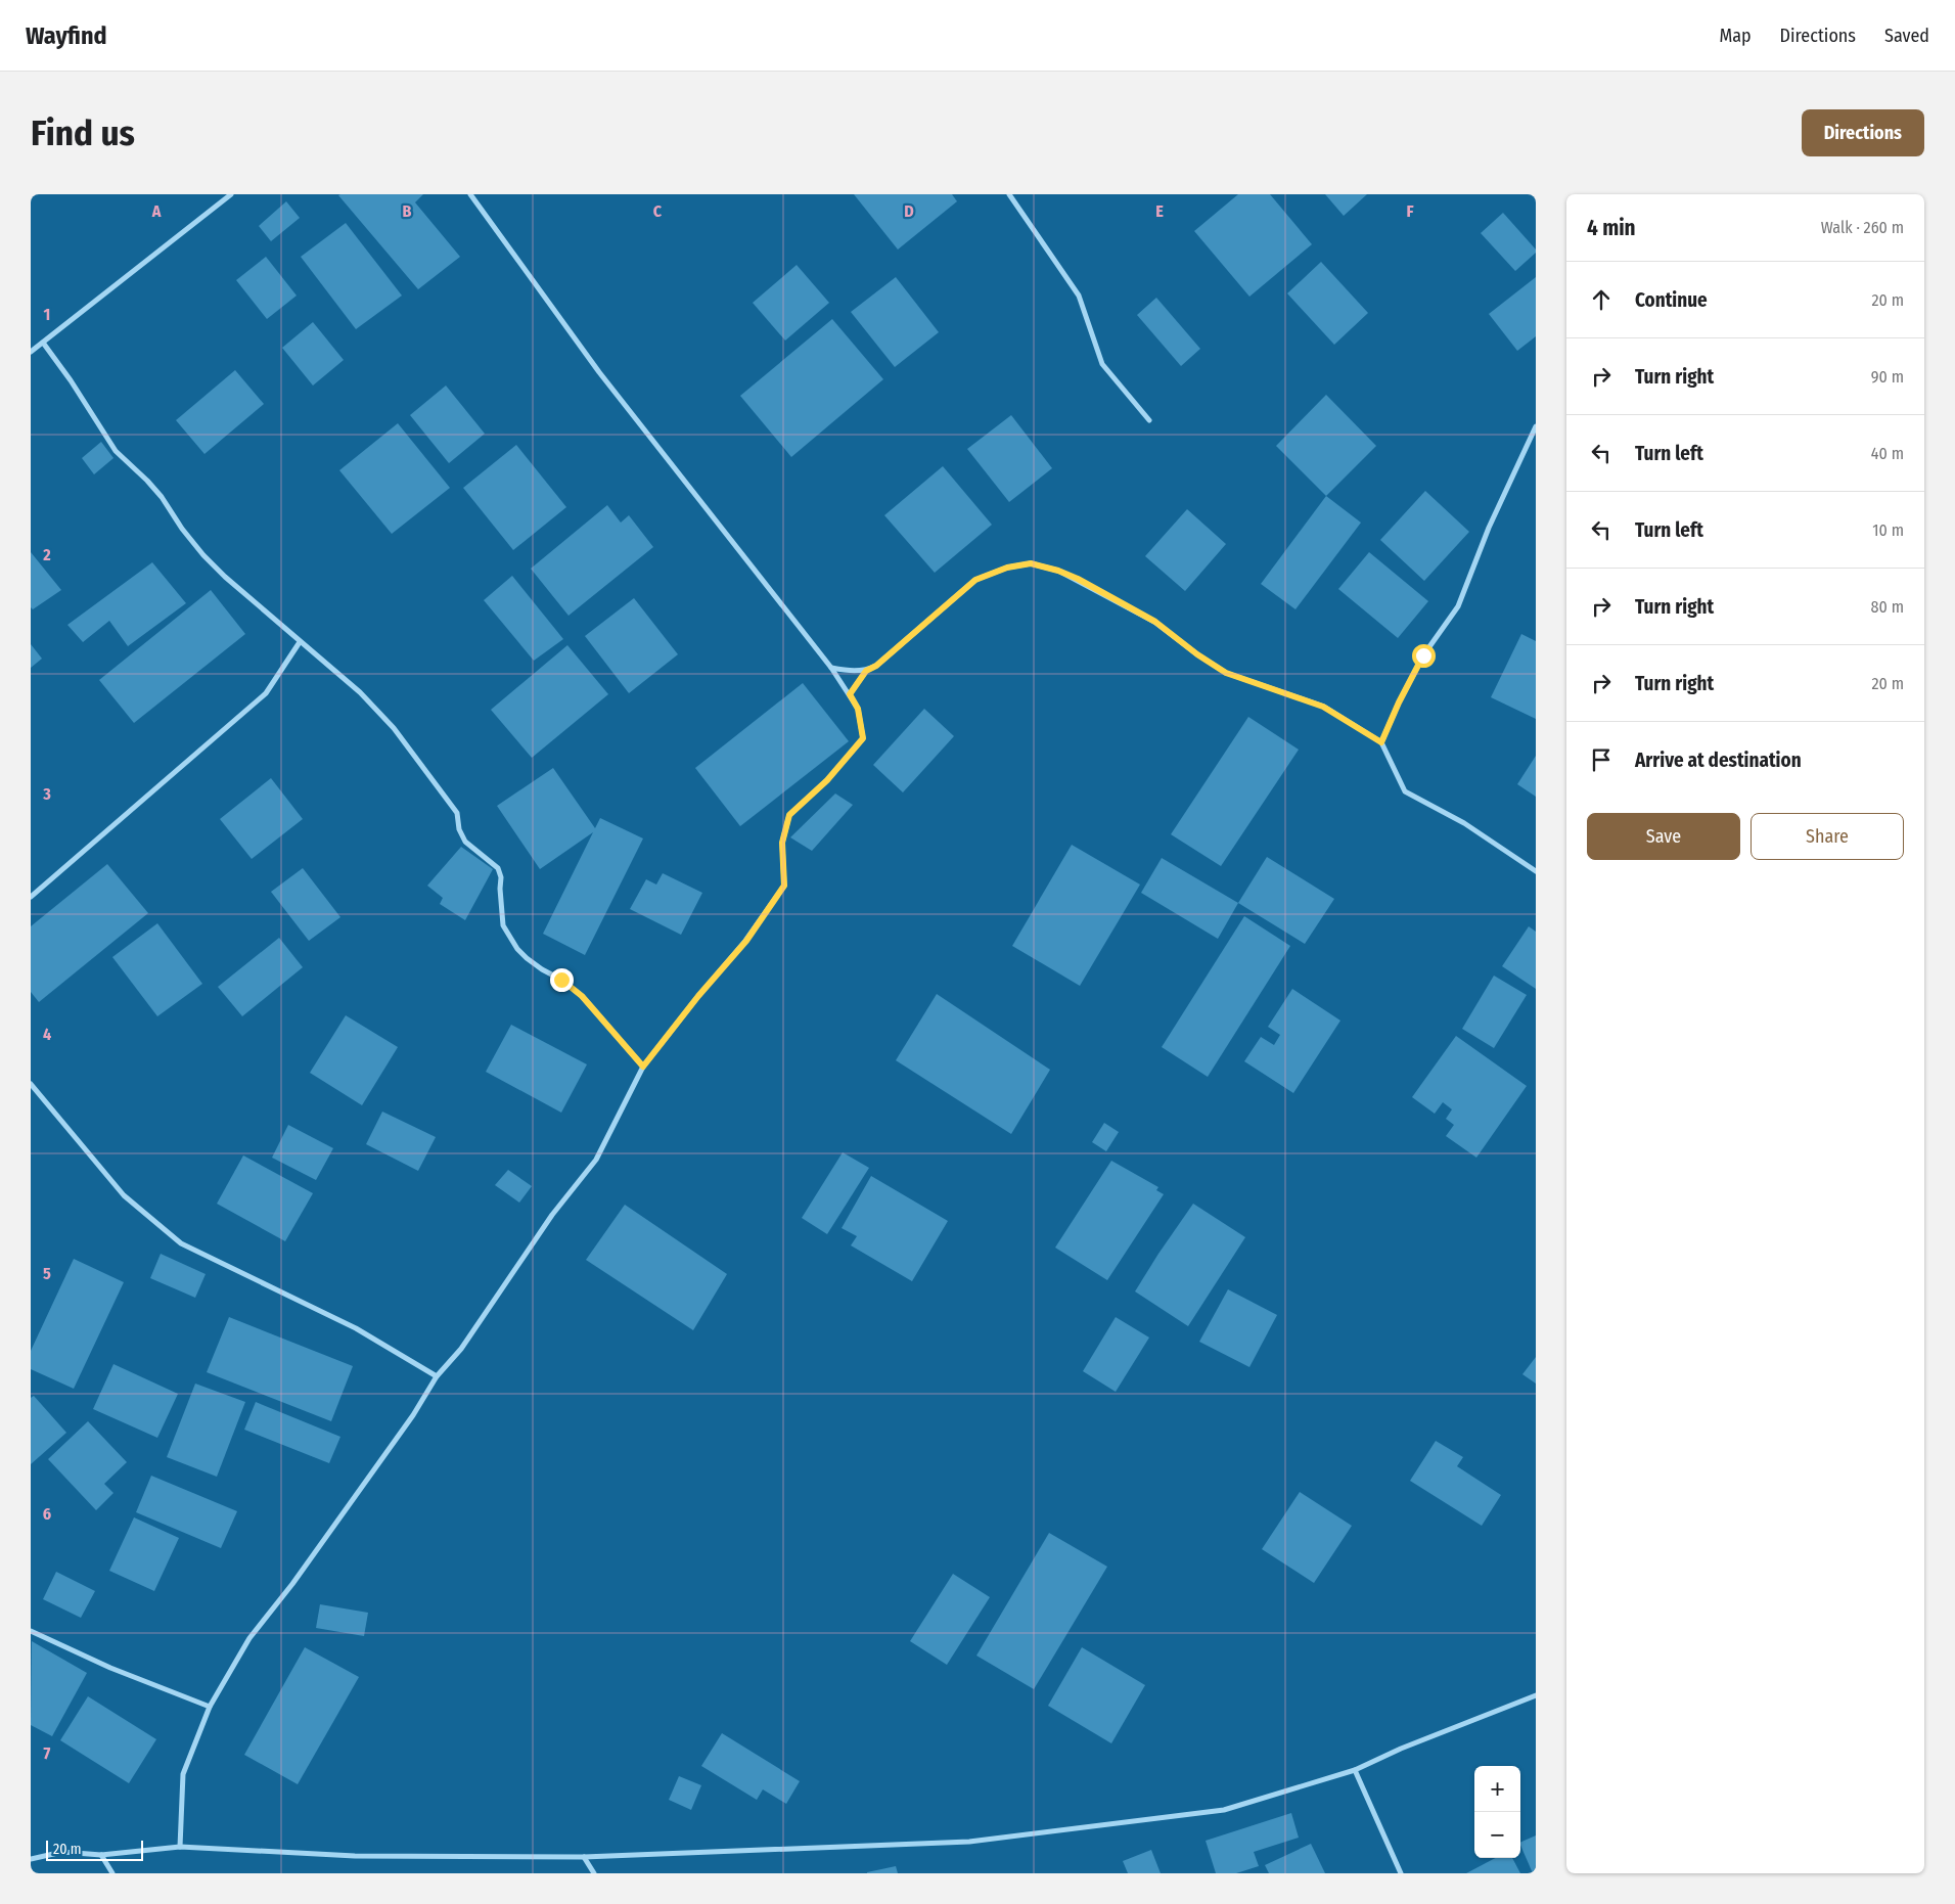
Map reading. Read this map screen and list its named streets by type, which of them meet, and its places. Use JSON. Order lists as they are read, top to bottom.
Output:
{
  "scale_bar": "20 m",
  "page": {
    "header": "Wayfind",
    "nav": ["Map", "Directions", "Saved"],
    "buttons": [
      "Directions",
      ["Save", "Share"]
    ],
    "title": "Find us",
    "heading": ["4 min", "Walk · 260 m"],
    "list": [
      ["Continue", "20 m"],
      ["Turn right", "90 m"],
      ["Turn left", "40 m"],
      ["Turn left", "10 m"],
      ["Turn right", "80 m"],
      ["Turn right", "20 m"],
      "Arrive at destination"
    ],
    "map_buttons": ["+", "−"],
    "scale": "20 m"
  },
  "grid": {
    "columns": [
      "A",
      "B",
      "C",
      "D",
      "E",
      "F"
    ],
    "rows": [
      "1",
      "2",
      "3",
      "4",
      "5",
      "6",
      "7"
    ]
  }
}
